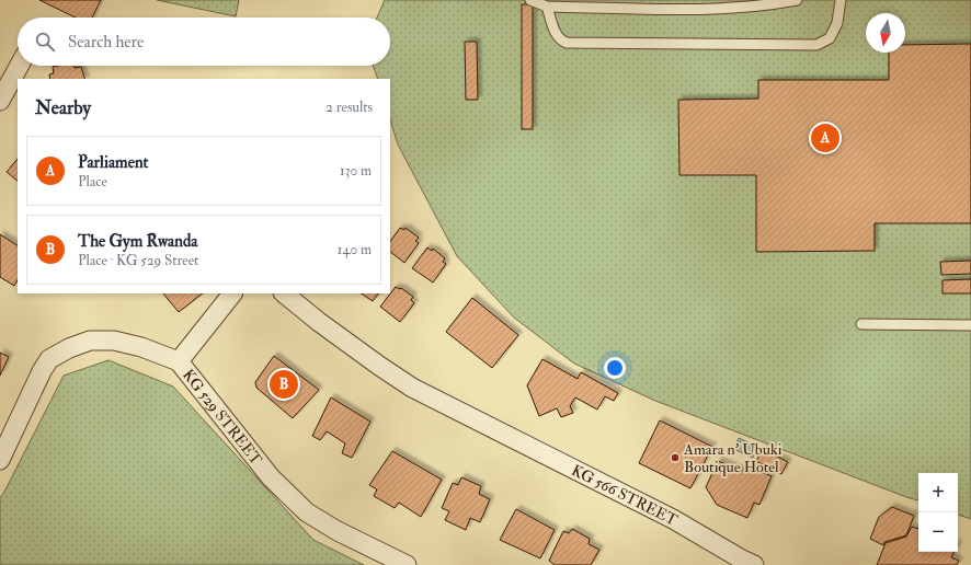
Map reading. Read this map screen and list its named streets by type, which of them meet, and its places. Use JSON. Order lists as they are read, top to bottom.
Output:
{
  "streets": {
    "street": ["KG 529 STREET", "KG 566 STREET"]
  },
  "places": ["Amara n' Ubuki Boutique Hotel"],
  "north": "bottom",
  "page": {
    "search": "Search here",
    "heading": ["Nearby", "2 results"],
    "pins": ["A", "B"],
    "list": [
      {
        "mark": "A",
        "name": "Parliament",
        "note": "Place",
        "value": "130 m"
      },
      {
        "mark": "B",
        "name": "The Gym Rwanda",
        "note": "Place · KG 529 Street",
        "value": "140 m"
      }
    ],
    "map_buttons": ["+", "−"]
  }
}
